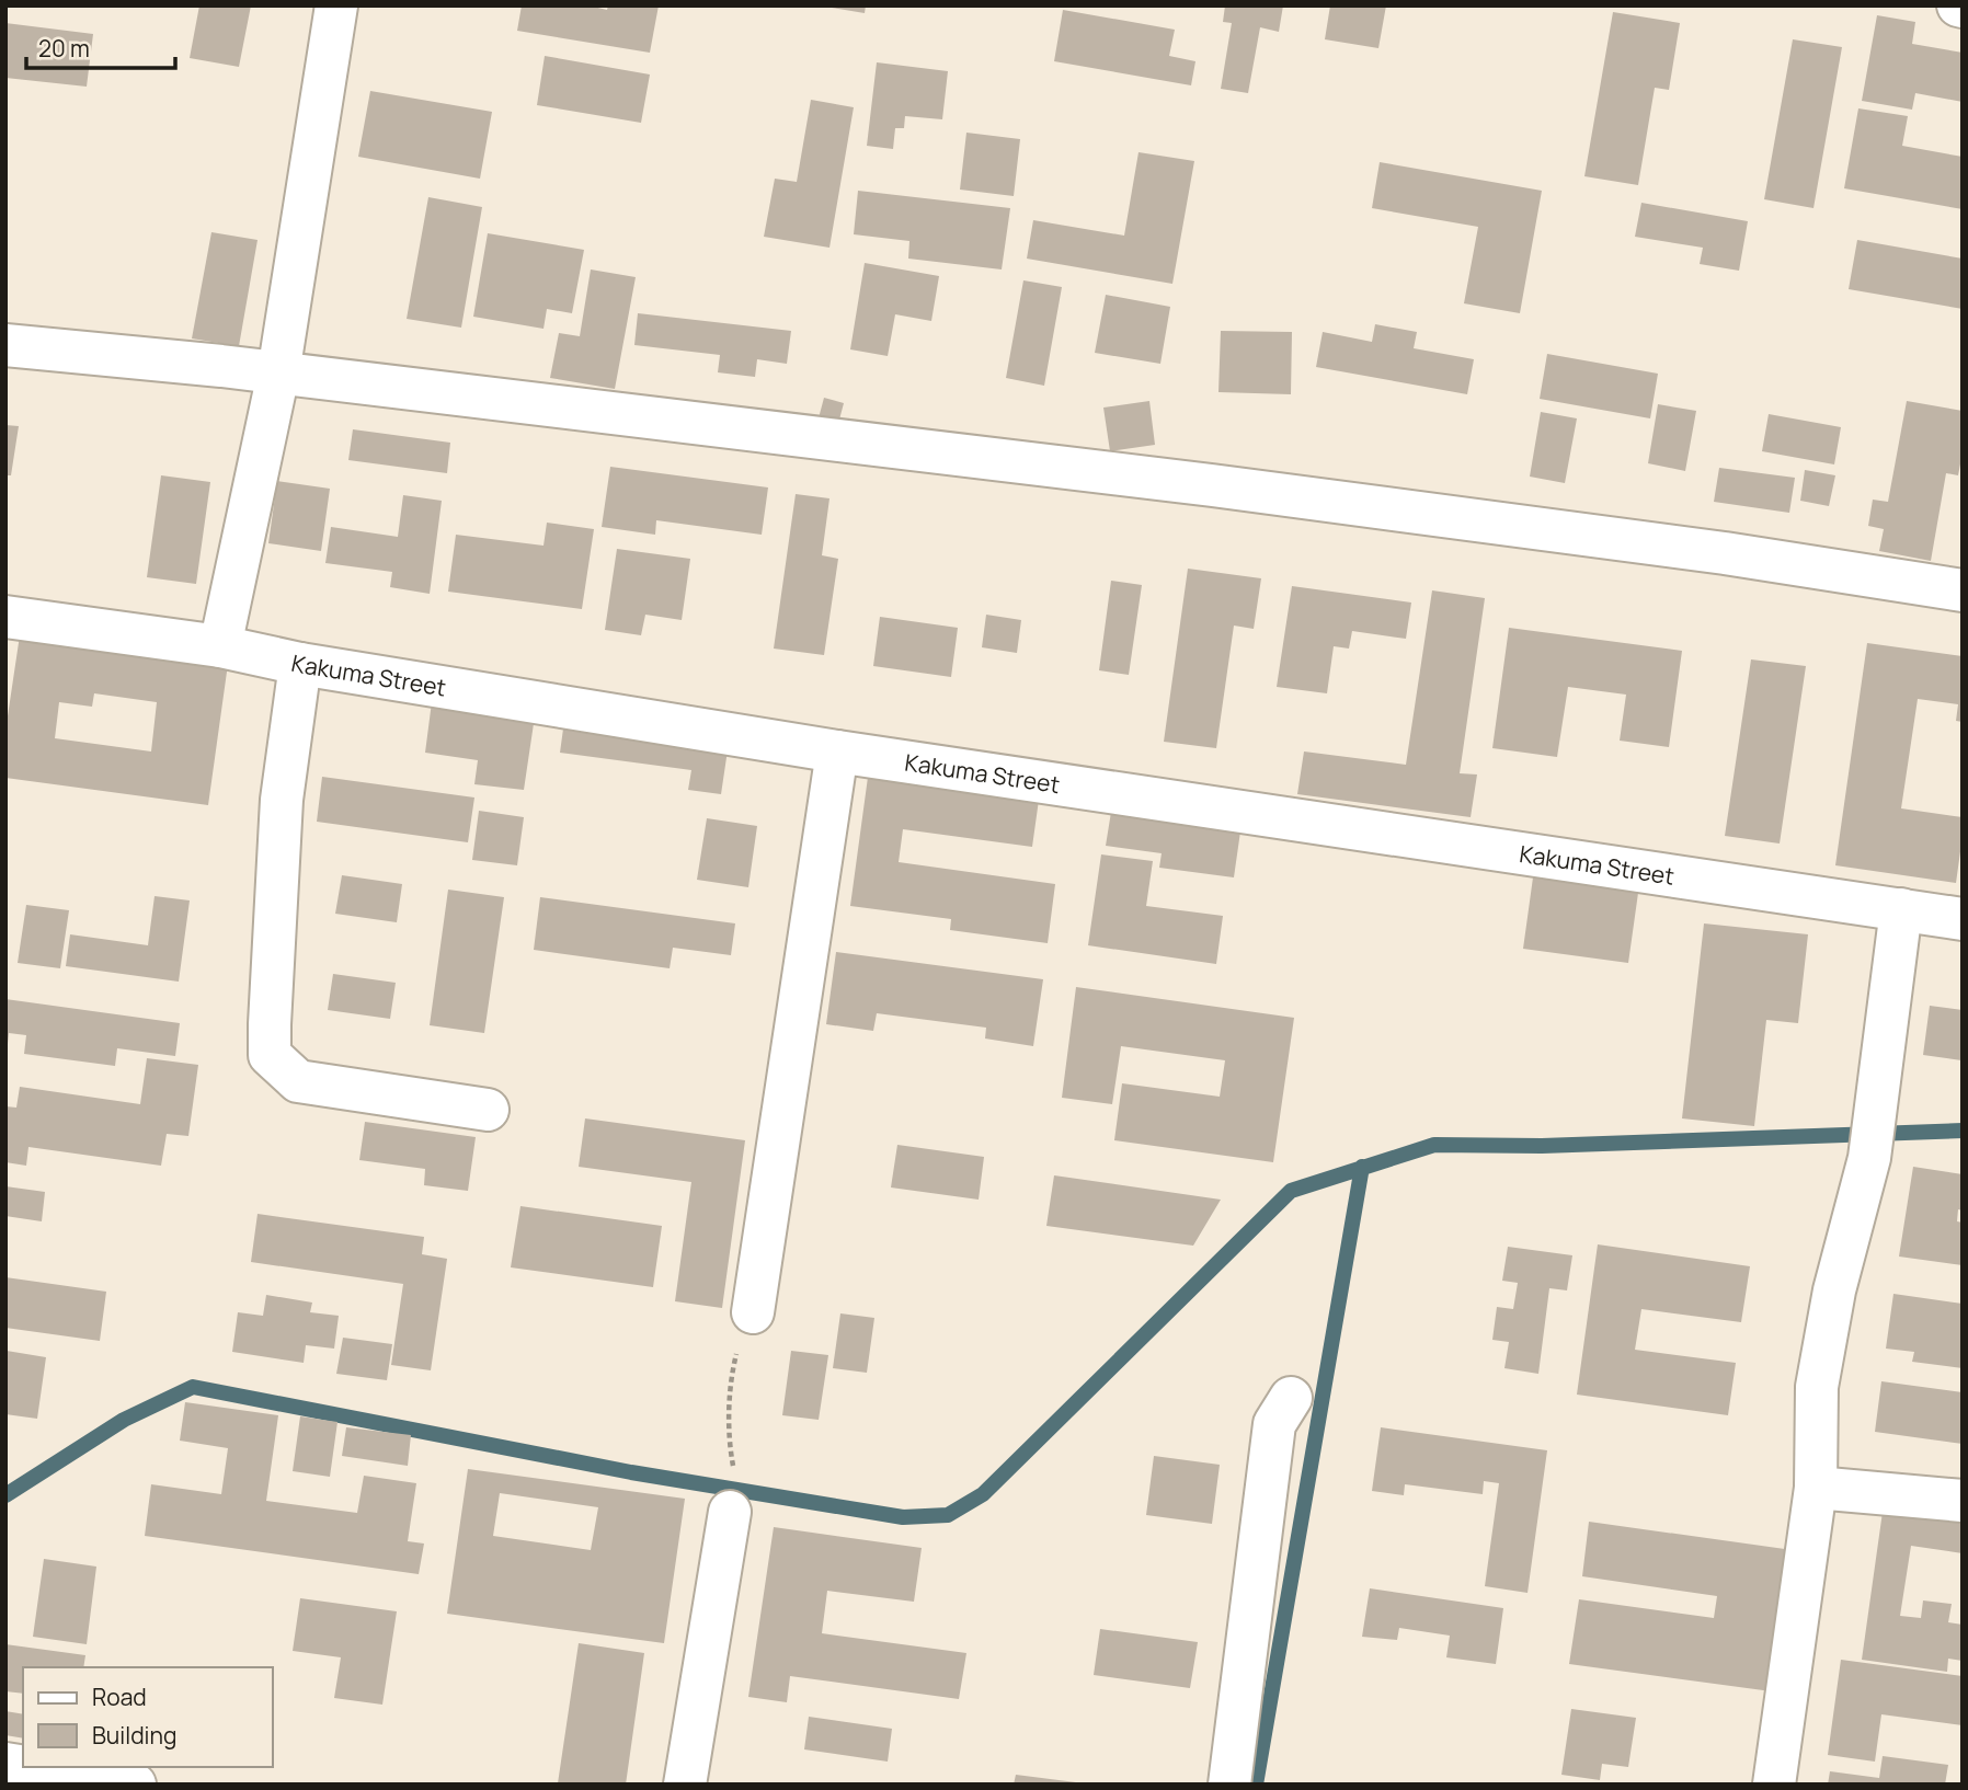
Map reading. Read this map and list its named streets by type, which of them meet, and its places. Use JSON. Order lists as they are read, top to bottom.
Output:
{
  "streets": {
    "street": ["Kakuma Street"]
  },
  "legend": ["Road", "Building"],
  "scale_bar": "20 m"
}
